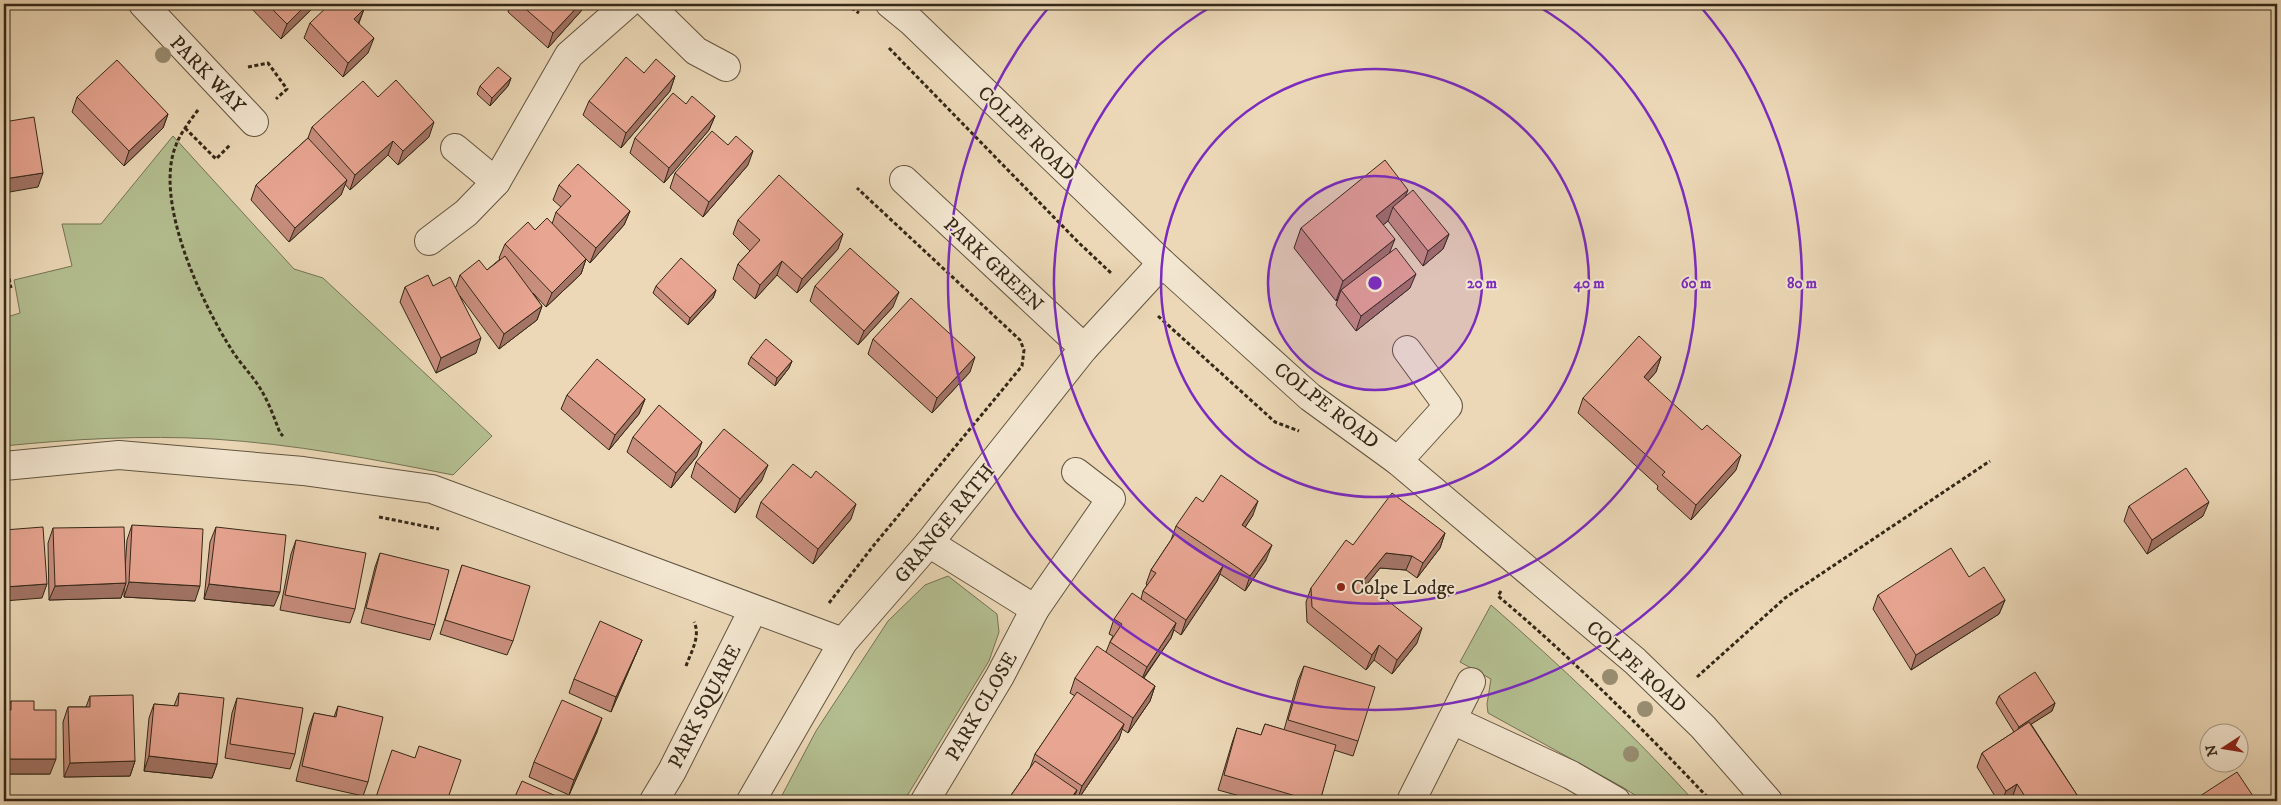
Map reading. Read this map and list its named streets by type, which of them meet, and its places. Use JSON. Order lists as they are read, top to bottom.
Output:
{
  "streets": {
    "street": [
      "PARK WAY",
      "COLPE ROAD",
      "PARK GREEN",
      "GRANGE RATH",
      "PARK SQUARE",
      "PARK CLOSE"
    ]
  },
  "crossings": [
    ["COLPE ROAD", "GRANGE RATH"],
    ["PARK GREEN", "GRANGE RATH"]
  ],
  "places": ["Colpe Lodge"],
  "north": "left",
  "rings": [
    "20 m",
    "40 m",
    "60 m",
    "80 m"
  ]
}
